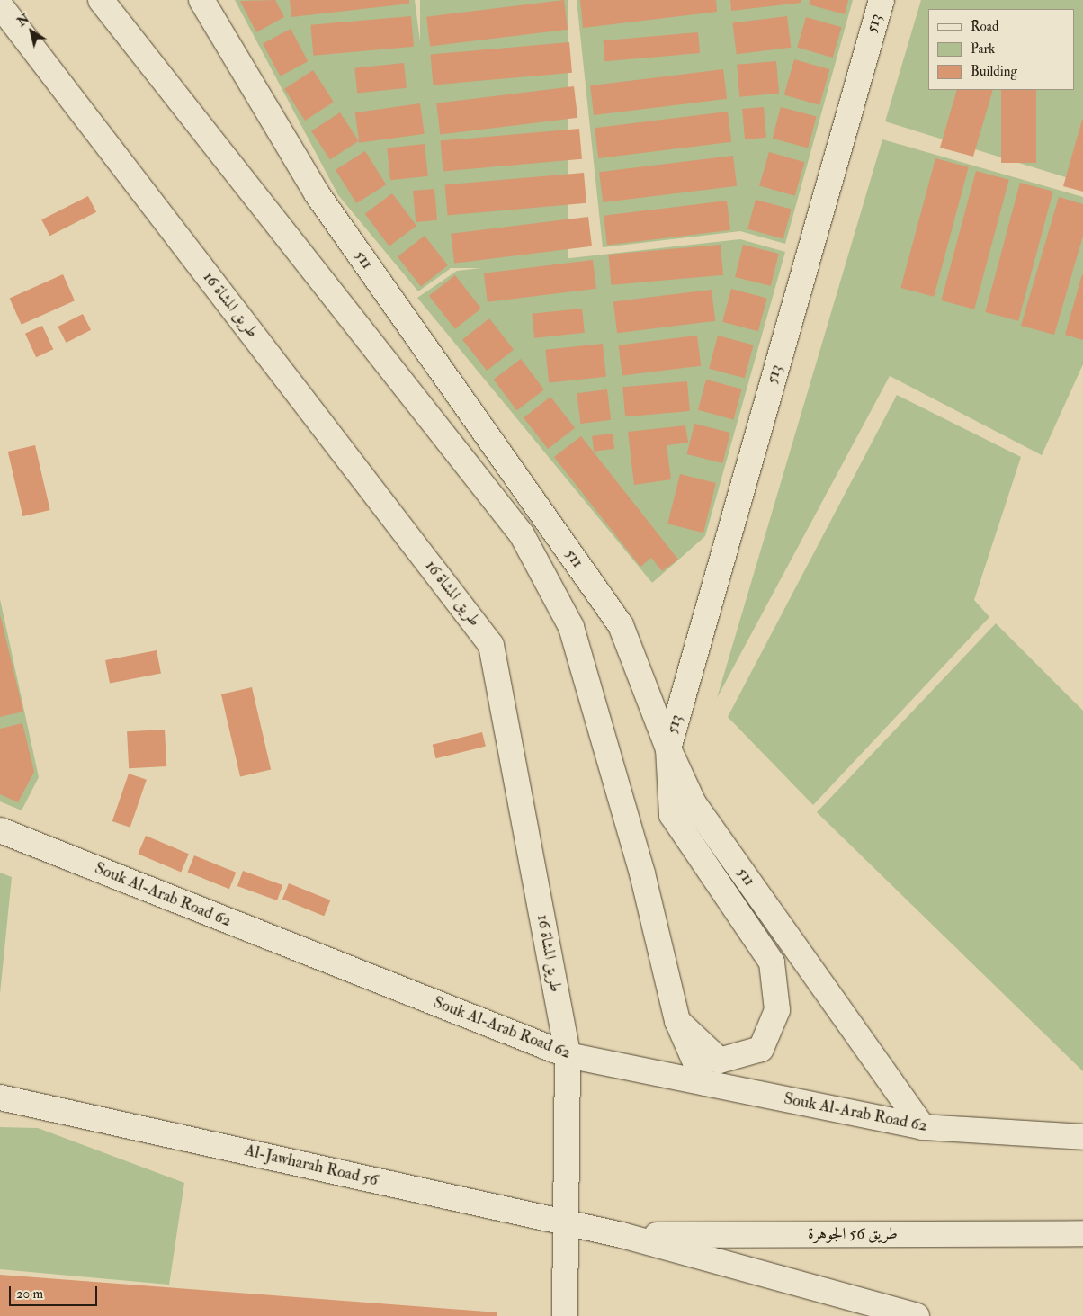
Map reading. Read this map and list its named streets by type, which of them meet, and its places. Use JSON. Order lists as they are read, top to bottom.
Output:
{
  "streets": {
    "street": [
      "513",
      "511",
      "طريق المشاة 16",
      "Souk Al-Arab Road 62",
      "Al-Jawharah Road 56",
      "طريق 56 الجوهرة"
    ]
  },
  "crossings": [
    ["513", "511"],
    ["511", "Souk Al-Arab Road 62"],
    ["طريق المشاة 16", "Souk Al-Arab Road 62"],
    ["طريق المشاة 16", "Al-Jawharah Road 56"],
    ["Al-Jawharah Road 56", "طريق 56 الجوهرة"]
  ],
  "legend": ["Road", "Park", "Building"],
  "scale_bar": "20 m",
  "north": "top left"
}
